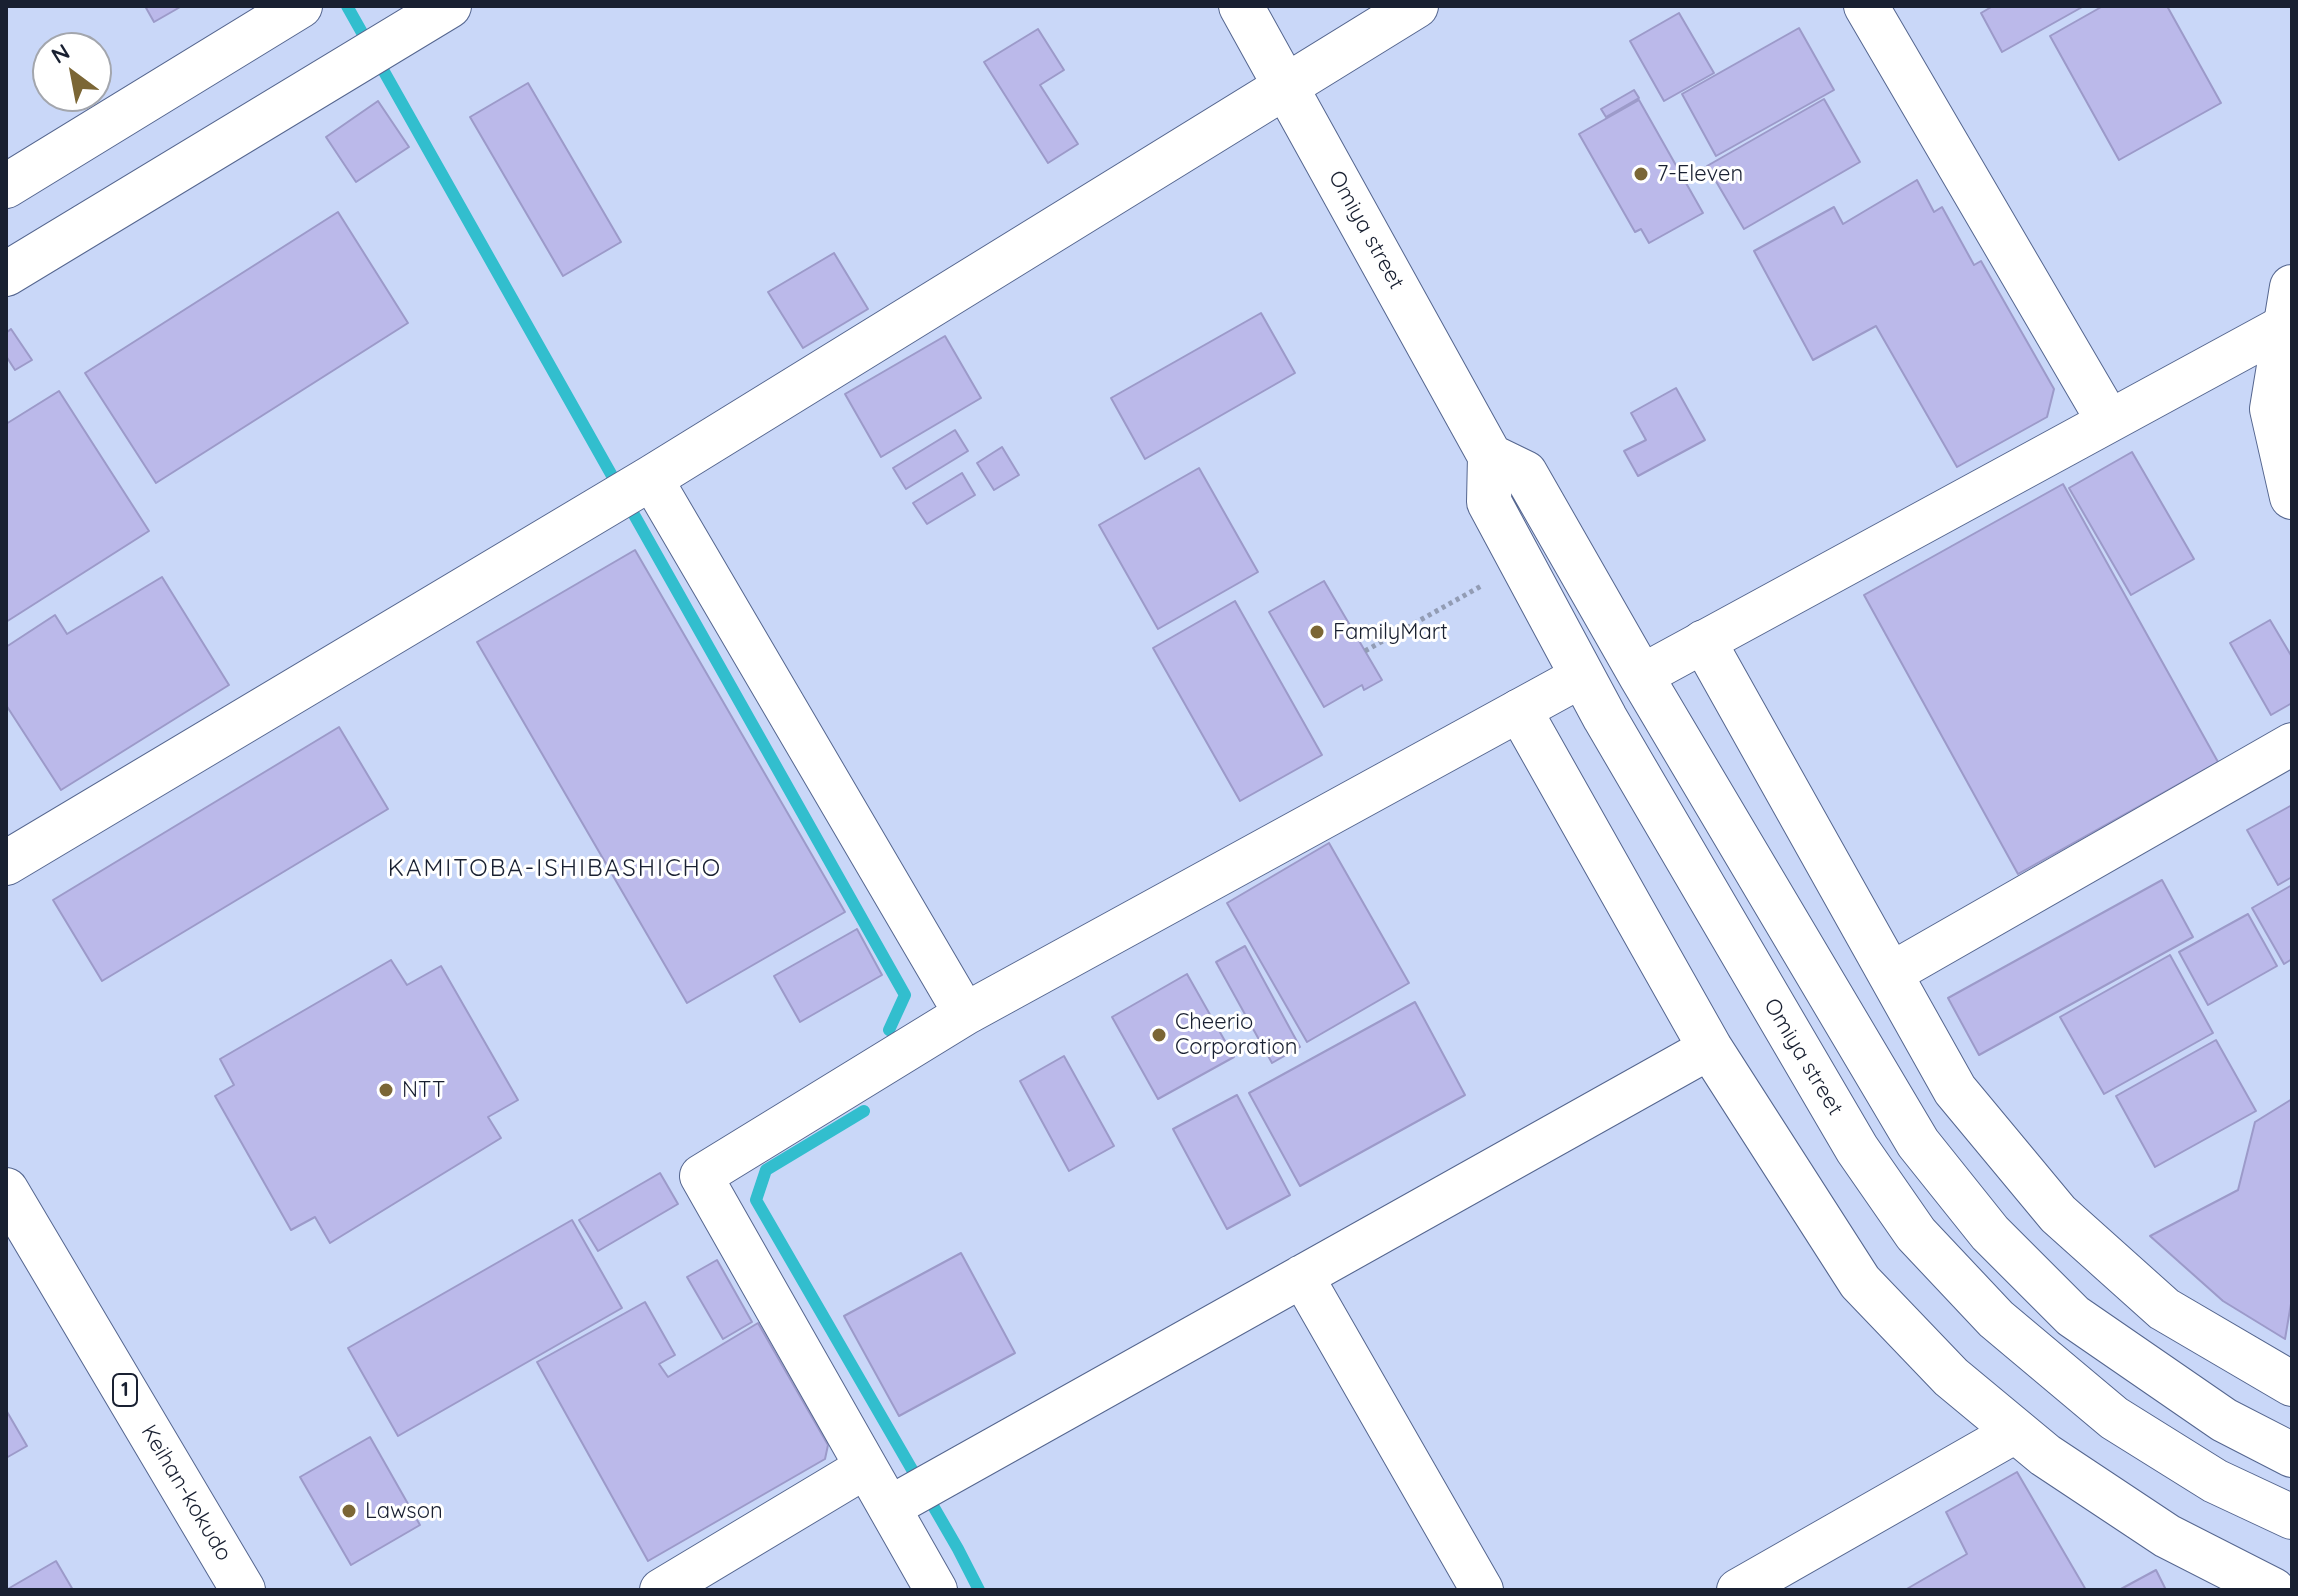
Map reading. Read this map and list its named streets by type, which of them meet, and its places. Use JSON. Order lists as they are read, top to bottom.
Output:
{
  "streets": {
    "main road": ["Omiya street", "1", "Keihan-kokudo"]
  },
  "districts": ["KAMITOBA-ISHIBASHICHO"],
  "places": [
    "7-Eleven",
    "FamilyMart",
    "Cheerio Corporation",
    "NTT",
    "Lawson"
  ],
  "north": "top left"
}
